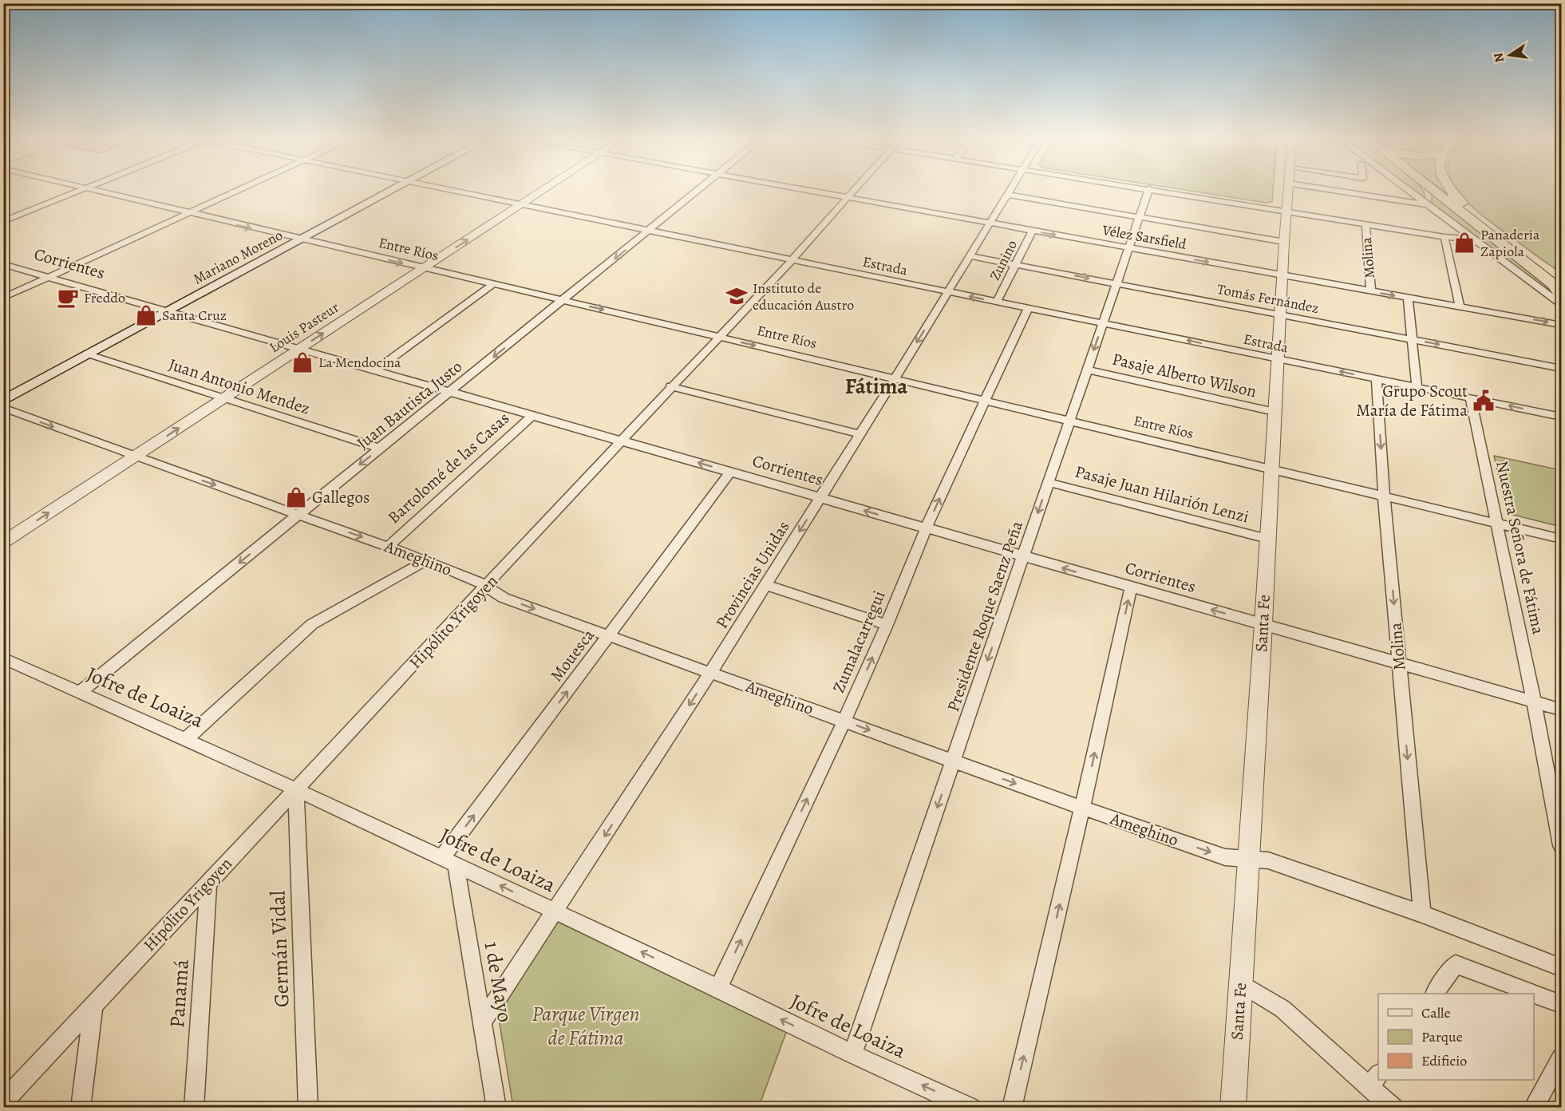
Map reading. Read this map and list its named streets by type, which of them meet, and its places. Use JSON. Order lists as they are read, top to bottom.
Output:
{
  "streets": {
    "main road": ["Mariano Moreno"],
    "street": [
      "Vélez Sarsfield",
      "Entre Ríos",
      "Molina",
      "Zunino",
      "Corrientes",
      "Estrada",
      "Tomás Fernández",
      "Louis Pasteur",
      "Pasaje Alberto Wilson",
      "Juan Antonio Mendez",
      "Juan Bautista Justo",
      "Bartolomé de las Casas",
      "Pasaje Juan Hilarión Lenzi",
      "Nuestra Señora de Fátima",
      "Ameghino",
      "Provincias Unidas",
      "Presidente Roque Saenz Peña",
      "Hipólito Yrigoyen",
      "Santa Fe",
      "Zumalacarregui",
      "Mouesca",
      "Jofre de Loaiza",
      "Germán Vidal",
      "1 de Mayo",
      "Panamá"
    ]
  },
  "crossings": [
    ["Vélez Sarsfield", "Molina"],
    ["Vélez Sarsfield", "Zunino"],
    ["Vélez Sarsfield", "Provincias Unidas"],
    ["Vélez Sarsfield", "Presidente Roque Saenz Peña"],
    ["Vélez Sarsfield", "Hipólito Yrigoyen"],
    ["Vélez Sarsfield", "Santa Fe"],
    ["Entre Ríos", "Mariano Moreno"],
    ["Entre Ríos", "Molina"],
    ["Entre Ríos", "Louis Pasteur"],
    ["Entre Ríos", "Juan Bautista Justo"],
    ["Entre Ríos", "Nuestra Señora de Fátima"],
    ["Entre Ríos", "Provincias Unidas"],
    ["Entre Ríos", "Presidente Roque Saenz Peña"],
    ["Entre Ríos", "Hipólito Yrigoyen"],
    ["Entre Ríos", "Santa Fe"],
    ["Entre Ríos", "Zumalacarregui"],
    ["Mariano Moreno", "Corrientes"],
    ["Mariano Moreno", "Juan Antonio Mendez"],
    ["Molina", "Corrientes"],
    ["Molina", "Estrada"],
    ["Molina", "Ameghino"],
    ["Zunino", "Estrada"],
    ["Zunino", "Tomás Fernández"],
    ["Corrientes", "Louis Pasteur"],
    ["Corrientes", "Juan Bautista Justo"],
    ["Corrientes", "Bartolomé de las Casas"],
    ["Corrientes", "Nuestra Señora de Fátima"],
    ["Corrientes", "Provincias Unidas"],
    ["Corrientes", "Presidente Roque Saenz Peña"],
    ["Corrientes", "Hipólito Yrigoyen"],
    ["Corrientes", "Santa Fe"],
    ["Corrientes", "Zumalacarregui"],
    ["Corrientes", "Mouesca"],
    ["Estrada", "Louis Pasteur"],
    ["Estrada", "Juan Bautista Justo"],
    ["Estrada", "Nuestra Señora de Fátima"],
    ["Estrada", "Provincias Unidas"],
    ["Estrada", "Presidente Roque Saenz Peña"],
    ["Estrada", "Hipólito Yrigoyen"],
    ["Estrada", "Santa Fe"],
    ["Estrada", "Zumalacarregui"],
    ["Tomás Fernández", "Provincias Unidas"],
    ["Tomás Fernández", "Presidente Roque Saenz Peña"],
    ["Tomás Fernández", "Santa Fe"],
    ["Louis Pasteur", "Juan Antonio Mendez"],
    ["Louis Pasteur", "Ameghino"],
    ["Pasaje Alberto Wilson", "Presidente Roque Saenz Peña"],
    ["Pasaje Alberto Wilson", "Santa Fe"],
    ["Juan Antonio Mendez", "Juan Bautista Justo"],
    ["Juan Bautista Justo", "Ameghino"],
    ["Juan Bautista Justo", "Jofre de Loaiza"],
    ["Bartolomé de las Casas", "Ameghino"],
    ["Pasaje Juan Hilarión Lenzi", "Presidente Roque Saenz Peña"],
    ["Pasaje Juan Hilarión Lenzi", "Santa Fe"],
    ["Ameghino", "Provincias Unidas"],
    ["Ameghino", "Presidente Roque Saenz Peña"],
    ["Ameghino", "Hipólito Yrigoyen"],
    ["Ameghino", "Santa Fe"],
    ["Ameghino", "Zumalacarregui"],
    ["Ameghino", "Mouesca"],
    ["Provincias Unidas", "Jofre de Loaiza"],
    ["Provincias Unidas", "1 de Mayo"],
    ["Presidente Roque Saenz Peña", "Jofre de Loaiza"],
    ["Hipólito Yrigoyen", "Jofre de Loaiza"],
    ["Hipólito Yrigoyen", "Germán Vidal"],
    ["Hipólito Yrigoyen", "Panamá"],
    ["Zumalacarregui", "Jofre de Loaiza"],
    ["Mouesca", "Jofre de Loaiza"],
    ["Mouesca", "1 de Mayo"],
    ["Jofre de Loaiza", "Germán Vidal"],
    ["Jofre de Loaiza", "1 de Mayo"]
  ],
  "one_way": [
    "Molina",
    "Estrada",
    "Louis Pasteur",
    "Ameghino",
    "Provincias Unidas",
    "Presidente Roque Saenz Peña",
    "Zumalacarregui",
    "Mouesca",
    "Jofre de Loaiza"
  ],
  "districts": ["Fátima"],
  "parks": ["Parque Virgen de Fátima"],
  "places": {
    "shop": [
      "Panadería Zapiola",
      "Santa Cruz",
      "La Mendocina",
      "Gallegos"
    ],
    "school or university": ["Instituto de educación Austro"],
    "cafe": ["Freddo"],
    "public building": ["Grupo Scout María de Fátima"]
  },
  "legend": ["Calle", "Parque", "Edificio"],
  "north": "left"
}
